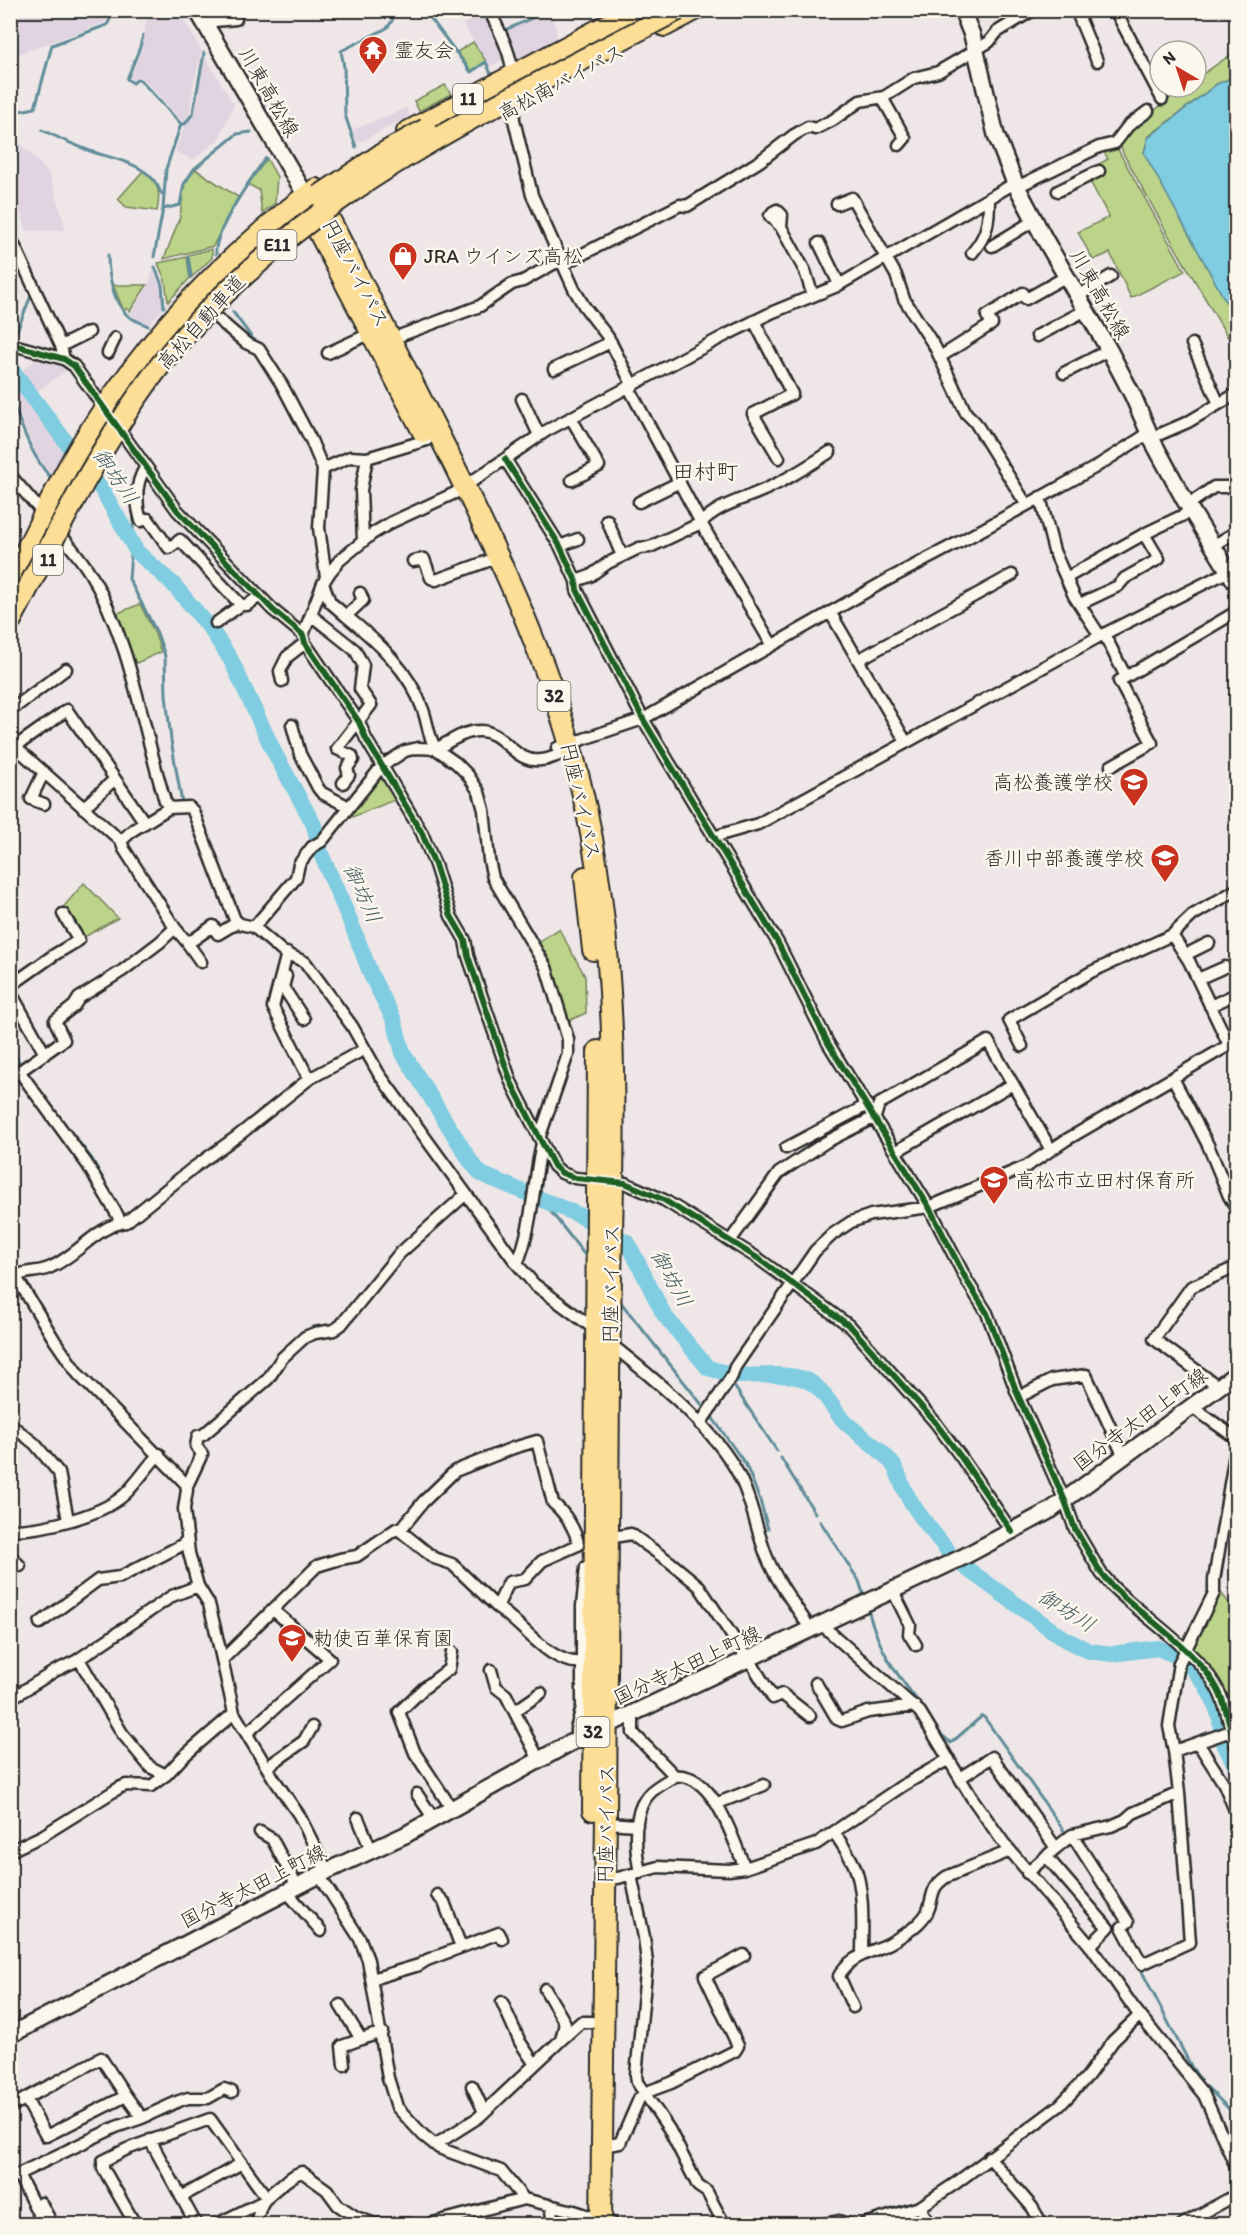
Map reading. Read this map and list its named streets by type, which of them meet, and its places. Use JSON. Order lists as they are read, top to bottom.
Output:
{
  "streets": {
    "highway": [
      "高松南バイパス",
      "11",
      "E11",
      "円座バイパス",
      "高松自動車道",
      "32"
    ],
    "main road": ["川東高松線", "国分寺太田上町線"]
  },
  "crossings": [
    ["高松南バイパス", "川東高松線"],
    ["高松南バイパス", "円座バイパス"],
    ["川東高松線", "円座バイパス"],
    ["円座バイパス", "国分寺太田上町線"]
  ],
  "districts": ["田村町"],
  "water": ["御坊川"],
  "places": {
    "temple": ["霊友会"],
    "shop": ["JRA ウインズ高松"],
    "school or university": [
      "高松養護学校",
      "香川中部養護学校",
      "高松市立田村保育所",
      "勅使百華保育園"
    ]
  },
  "north": "top left"
}
